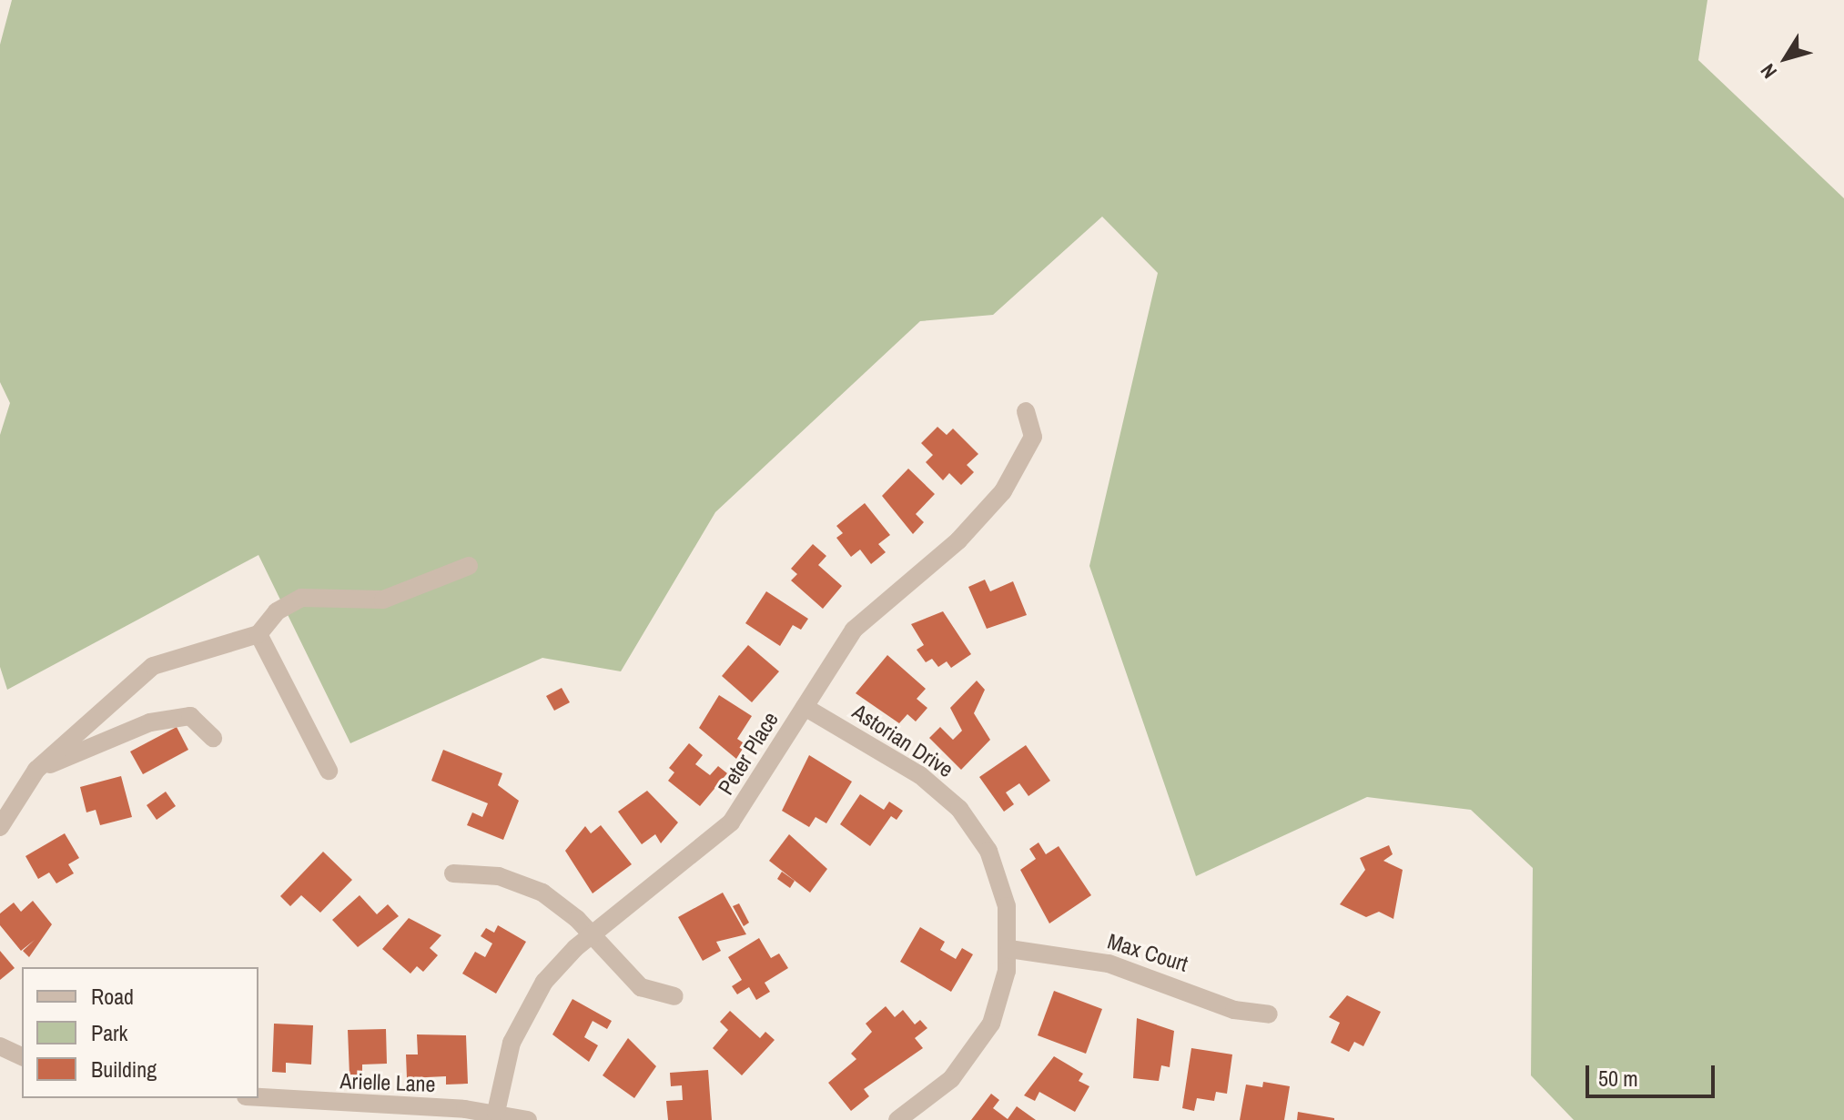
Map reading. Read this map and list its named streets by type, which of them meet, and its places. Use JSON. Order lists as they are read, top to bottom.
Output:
{
  "streets": {
    "street": [
      "Astorian Drive",
      "Peter Place",
      "Max Court",
      "Arielle Lane"
    ]
  },
  "crossings": [
    ["Astorian Drive", "Peter Place"],
    ["Astorian Drive", "Max Court"],
    ["Peter Place", "Arielle Lane"]
  ],
  "legend": ["Road", "Park", "Building"],
  "scale_bar": "50 m",
  "north": "bottom left"
}
